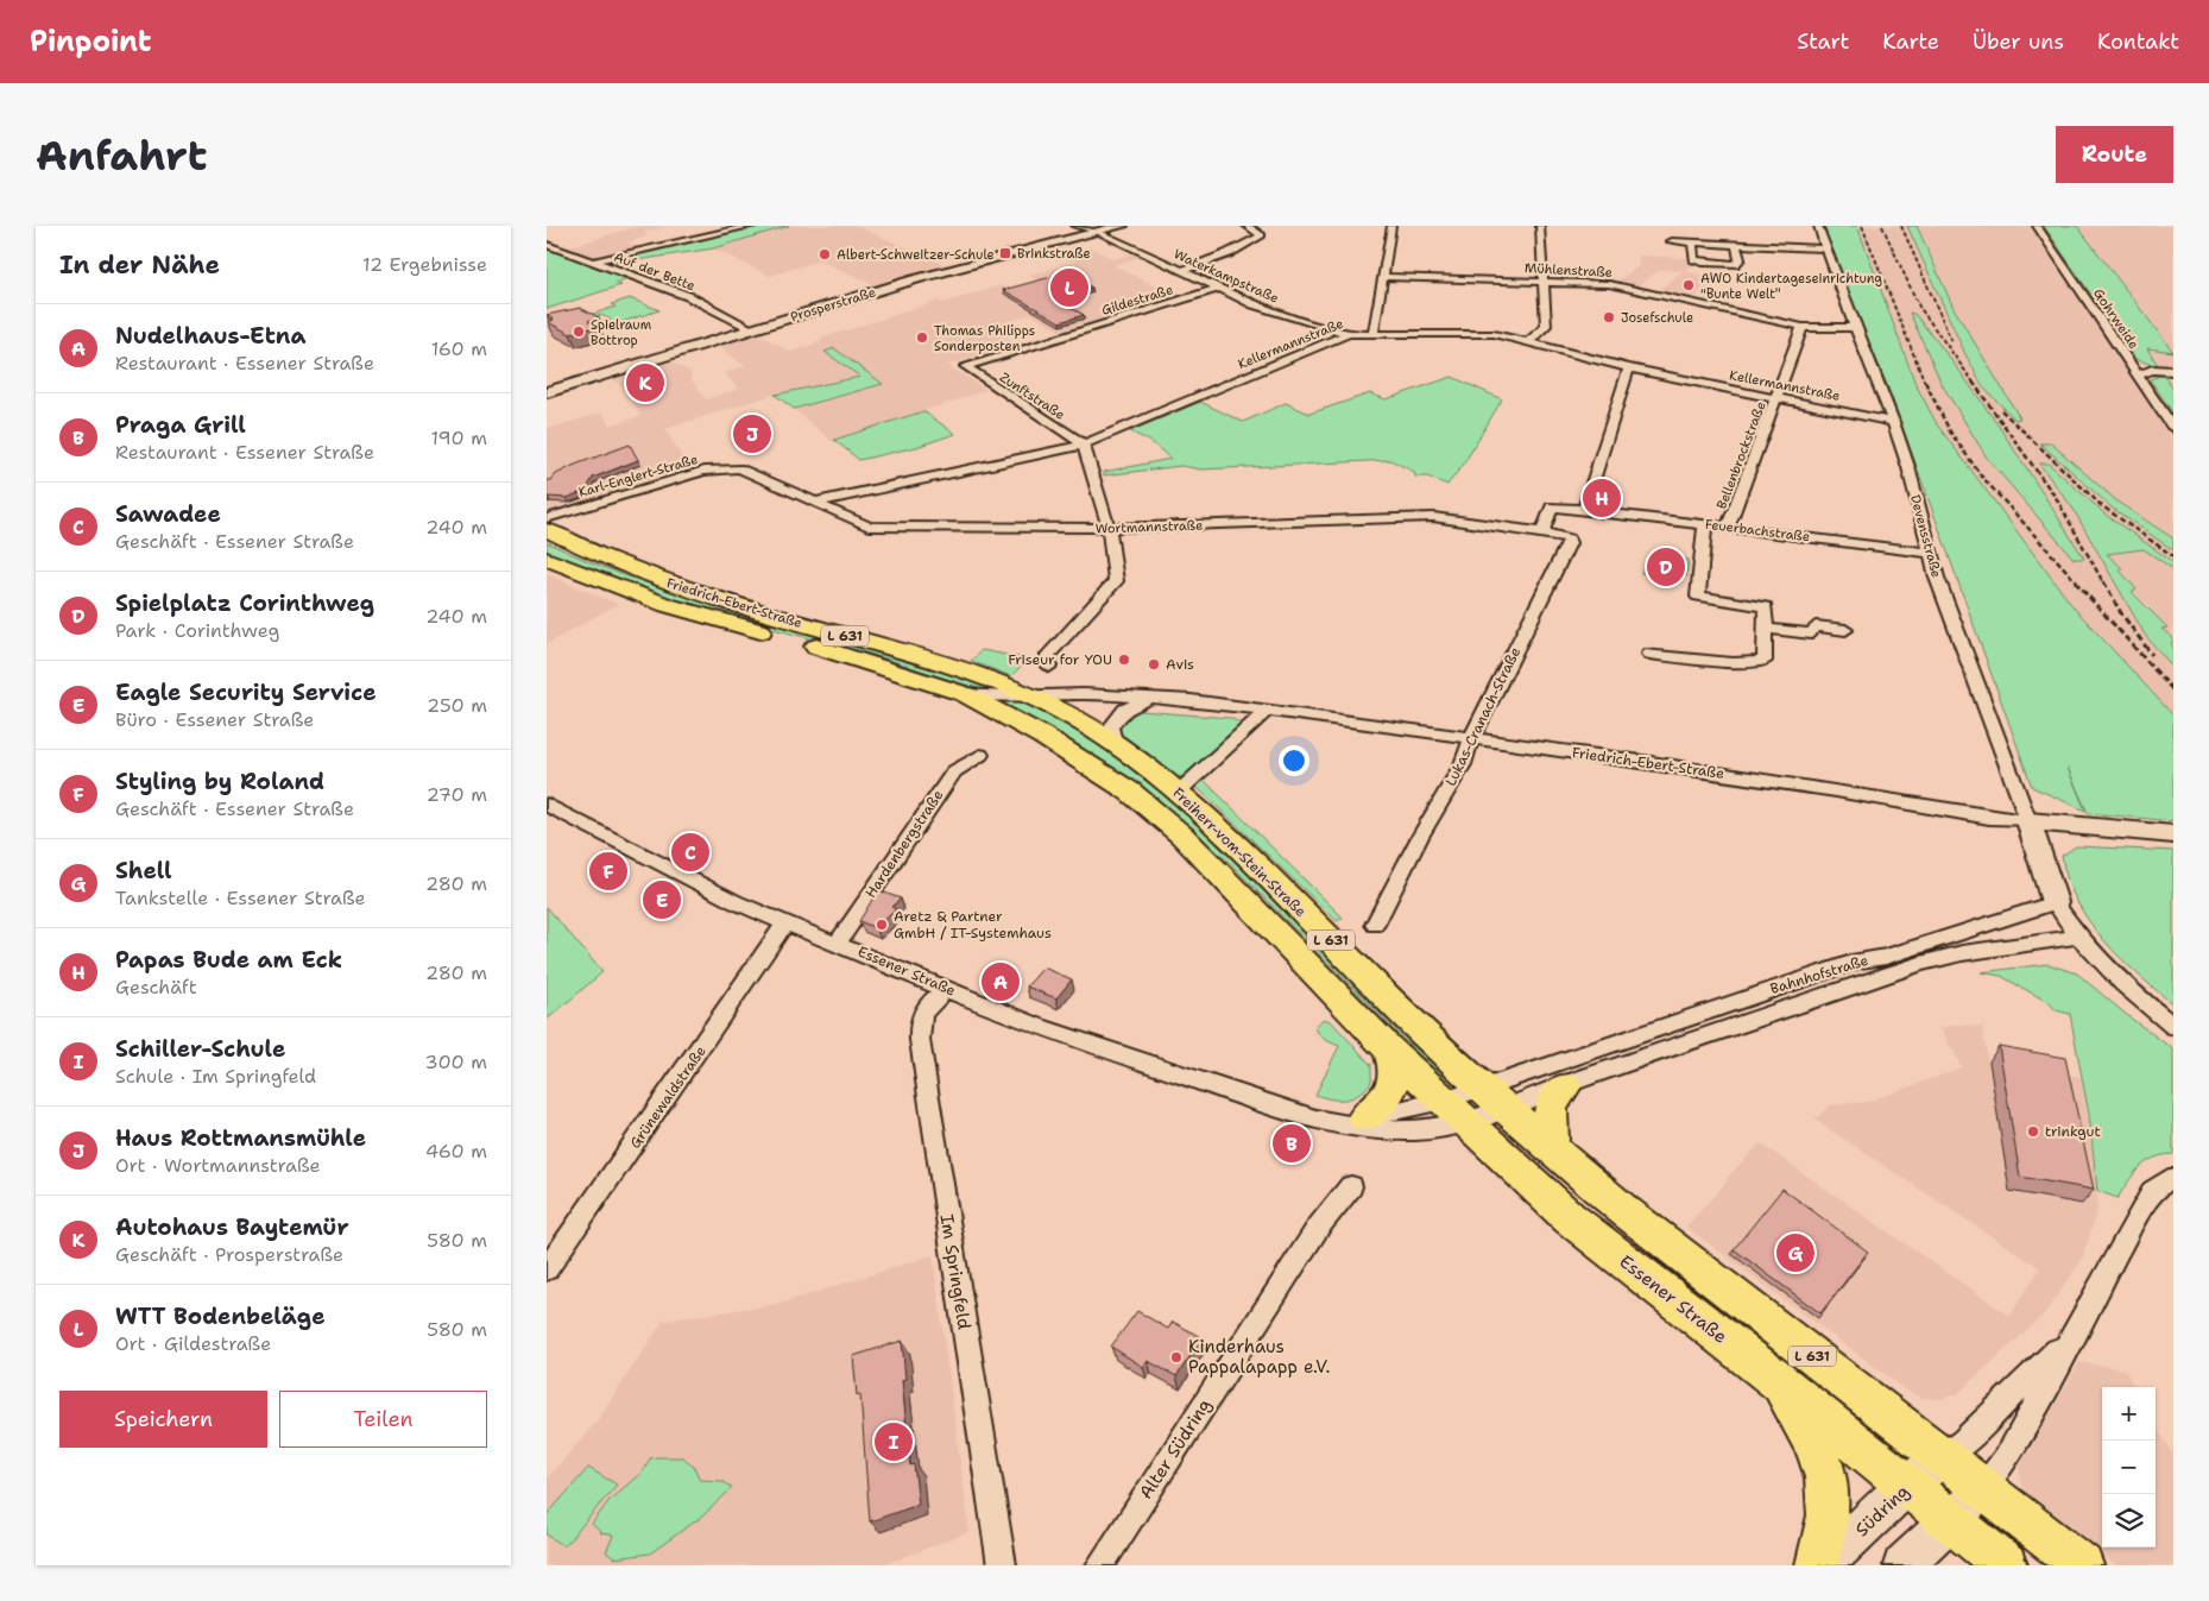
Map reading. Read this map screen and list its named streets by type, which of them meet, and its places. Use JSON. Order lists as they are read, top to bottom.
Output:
{
  "streets": {
    "main road": [
      "Prosperstraße",
      "Friedrich-Ebert-Straße",
      "L 631",
      "Freiherr-vom-Stein-Straße",
      "Essener Straße",
      "Südring"
    ],
    "street": [
      "Mühlenstraße",
      "Auf der Bette",
      "Waterkampstraße",
      "Gildestraße",
      "Gohrweide",
      "Kellermannstraße",
      "Zunftstraße",
      "Bellenbrockstraße",
      "Karl-Englert-Straße",
      "Wortmannstraße",
      "Feuerbachstraße",
      "Devensstraße",
      "Lukas-Cranach-Straße",
      "Hardenbergstraße",
      "Bahnhofstraße",
      "Grünewaldstraße",
      "Im Springfeld",
      "Alter Südring"
    ]
  },
  "crossings": [
    ["Mühlenstraße", "Bellenbrockstraße"],
    ["Mühlenstraße", "Devensstraße"],
    ["Auf der Bette", "Prosperstraße"],
    ["Waterkampstraße", "Gildestraße"],
    ["Waterkampstraße", "Prosperstraße"],
    ["Waterkampstraße", "Kellermannstraße"],
    ["Gildestraße", "Zunftstraße"],
    ["Kellermannstraße", "Zunftstraße"],
    ["Kellermannstraße", "Bellenbrockstraße"],
    ["Kellermannstraße", "Wortmannstraße"],
    ["Kellermannstraße", "Devensstraße"],
    ["Bellenbrockstraße", "Feuerbachstraße"],
    ["Karl-Englert-Straße", "Wortmannstraße"],
    ["Wortmannstraße", "Lukas-Cranach-Straße"],
    ["Feuerbachstraße", "Devensstraße"],
    ["Devensstraße", "Friedrich-Ebert-Straße"],
    ["Friedrich-Ebert-Straße", "Lukas-Cranach-Straße"],
    ["Friedrich-Ebert-Straße", "Freiherr-vom-Stein-Straße"],
    ["L 631", "Freiherr-vom-Stein-Straße"],
    ["L 631", "Bahnhofstraße"],
    ["L 631", "Südring"],
    ["Hardenbergstraße", "Essener Straße"],
    ["Freiherr-vom-Stein-Straße", "Essener Straße"],
    ["Freiherr-vom-Stein-Straße", "Bahnhofstraße"],
    ["Essener Straße", "Bahnhofstraße"],
    ["Essener Straße", "Grünewaldstraße"],
    ["Essener Straße", "Im Springfeld"],
    ["Essener Straße", "Südring"]
  ],
  "places": {
    "transit": ["Brinkstraße"],
    "other": [
      "Albert-Schweitzer-Schule",
      "AWO Kindertageseinrichtung \"Bunte Welt\"",
      "Josefschule",
      "Spielraum Bottrop",
      "Thomas Philipps Sonderposten",
      "Friseur for YOU",
      "Avis",
      "Aretz & Partner GmbH / IT-Systemhaus",
      "trinkgut",
      "Kinderhaus Pappalapapp e.V."
    ]
  },
  "page": {
    "header": "Pinpoint",
    "nav": [
      "Start",
      "Karte",
      "Über uns",
      "Kontakt"
    ],
    "buttons": [
      "Route",
      ["Speichern", "Teilen"]
    ],
    "title": "Anfahrt",
    "heading": ["In der Nähe", "12 Ergebnisse"],
    "pins": [
      "L",
      "K",
      "J",
      "H",
      "D",
      "C",
      "F",
      "E",
      "A",
      "B",
      "G",
      "I"
    ],
    "list": [
      {
        "mark": "A",
        "name": "Nudelhaus-Etna",
        "note": "Restaurant · Essener Straße",
        "value": "160 m"
      },
      {
        "mark": "B",
        "name": "Praga Grill",
        "note": "Restaurant · Essener Straße",
        "value": "190 m"
      },
      {
        "mark": "C",
        "name": "Sawadee",
        "note": "Geschäft · Essener Straße",
        "value": "240 m"
      },
      {
        "mark": "D",
        "name": "Spielplatz Corinthweg",
        "note": "Park · Corinthweg",
        "value": "240 m"
      },
      {
        "mark": "E",
        "name": "Eagle Security Service",
        "note": "Büro · Essener Straße",
        "value": "250 m"
      },
      {
        "mark": "F",
        "name": "Styling by Roland",
        "note": "Geschäft · Essener Straße",
        "value": "270 m"
      },
      {
        "mark": "G",
        "name": "Shell",
        "note": "Tankstelle · Essener Straße",
        "value": "280 m"
      },
      {
        "mark": "H",
        "name": "Papas Bude am Eck",
        "note": "Geschäft",
        "value": "280 m"
      },
      {
        "mark": "I",
        "name": "Schiller-Schule",
        "note": "Schule · Im Springfeld",
        "value": "300 m"
      },
      {
        "mark": "J",
        "name": "Haus Rottmansmühle",
        "note": "Ort · Wortmannstraße",
        "value": "460 m"
      },
      {
        "mark": "K",
        "name": "Autohaus Baytemür",
        "note": "Geschäft · Prosperstraße",
        "value": "580 m"
      },
      {
        "mark": "L",
        "name": "WTT Bodenbeläge",
        "note": "Ort · Gildestraße",
        "value": "580 m"
      }
    ],
    "map_buttons": ["+", "−"]
  }
}
